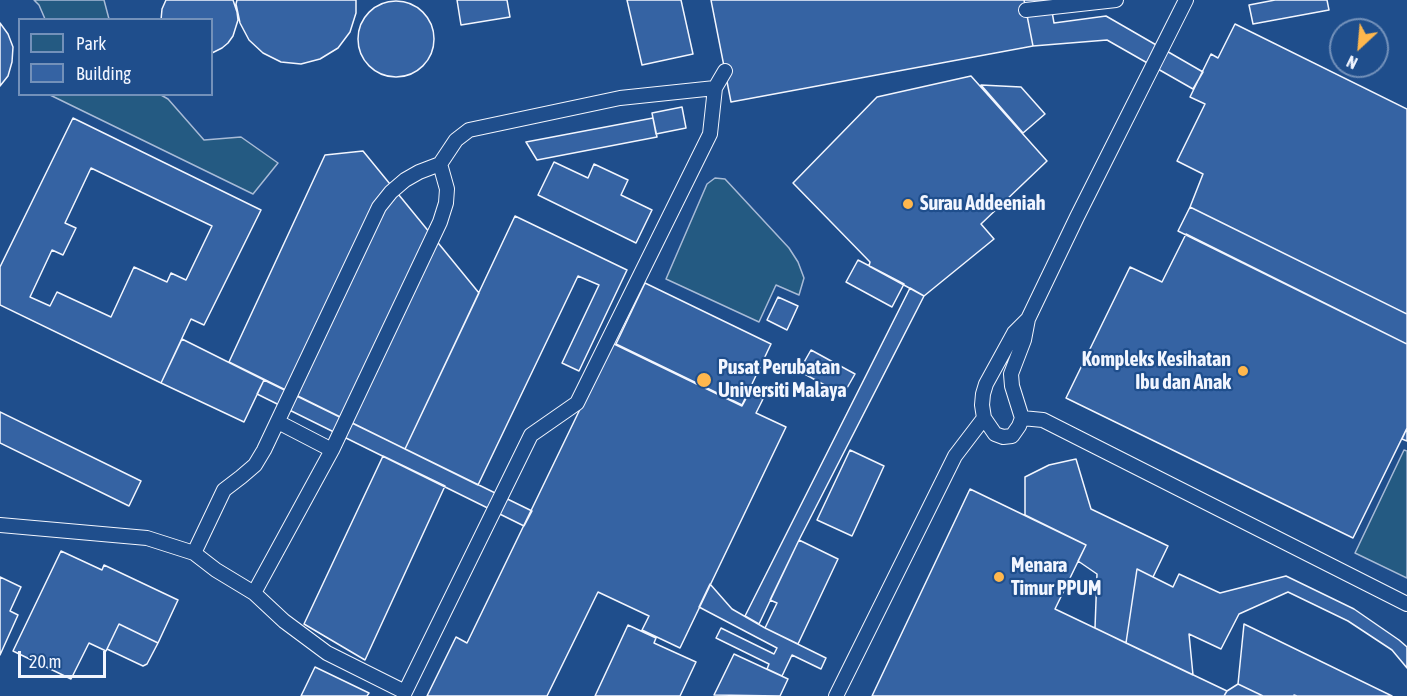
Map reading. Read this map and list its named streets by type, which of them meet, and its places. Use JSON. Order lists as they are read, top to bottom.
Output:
{
  "places": [
    "Surau Addeeniah",
    "Kompleks Kesihatan Ibu dan Anak",
    "Pusat Perubatan Universiti Malaya",
    "Menara Timur PPUM"
  ],
  "legend": ["Park", "Building"],
  "scale_bar": "20 m",
  "north": "bottom left"
}
